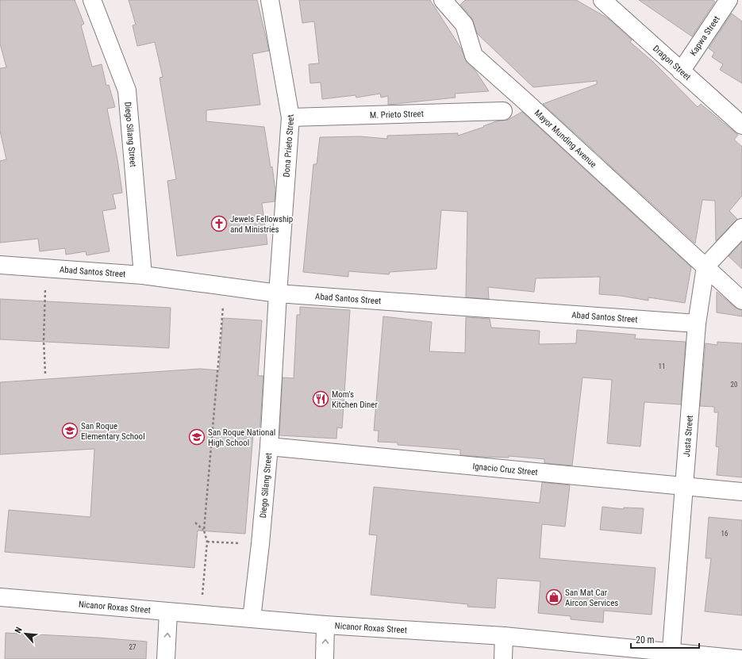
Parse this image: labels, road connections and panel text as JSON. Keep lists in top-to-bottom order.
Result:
{
  "streets": {
    "street": [
      "Kapwa Street",
      "Dragon Street",
      "M. Prieto Street",
      "Diego Silang Street",
      "Mayor Munding Avenue",
      "Dona Prieto Street",
      "Abad Santos Street",
      "Justa Street",
      "Ignacio Cruz Street",
      "Nicanor Roxas Street"
    ]
  },
  "crossings": [
    ["Kapwa Street", "Dragon Street"],
    ["M. Prieto Street", "Dona Prieto Street"],
    ["Diego Silang Street", "Dona Prieto Street"],
    ["Diego Silang Street", "Abad Santos Street"],
    ["Diego Silang Street", "Ignacio Cruz Street"],
    ["Diego Silang Street", "Nicanor Roxas Street"],
    ["Mayor Munding Avenue", "Justa Street"],
    ["Dona Prieto Street", "Abad Santos Street"],
    ["Abad Santos Street", "Justa Street"],
    ["Justa Street", "Ignacio Cruz Street"],
    ["Justa Street", "Nicanor Roxas Street"]
  ],
  "places": {
    "church": ["Jewels Fellowship and Ministries"],
    "restaurant": ["Mom's Kitchen Diner"],
    "school or university": ["San Roque Elementary School", "San Roque National High School"],
    "shop": ["San Mat Car Aircon Services"]
  },
  "house_numbers": [
    "11",
    "20",
    "16",
    "27"
  ],
  "scale_bar": "20 m",
  "north": "top left"
}
